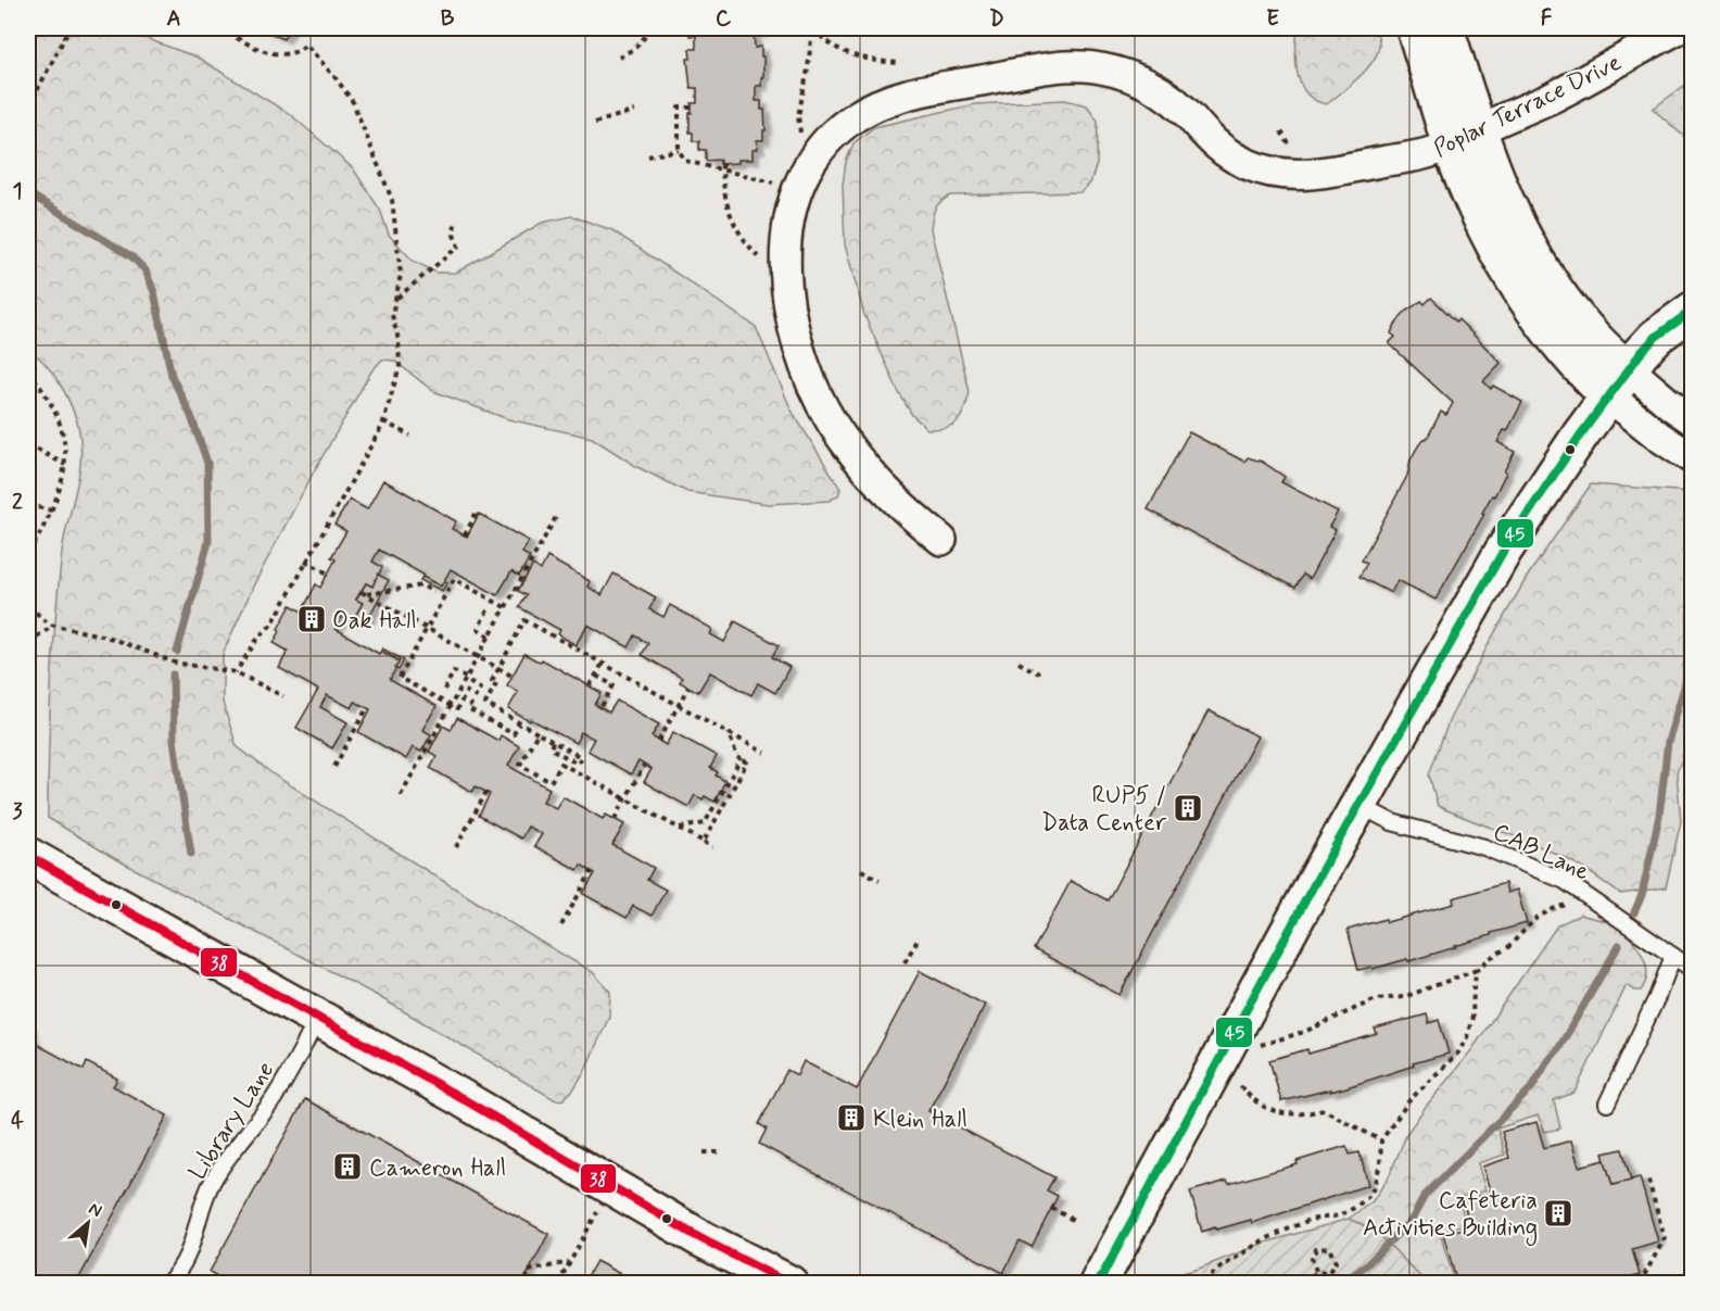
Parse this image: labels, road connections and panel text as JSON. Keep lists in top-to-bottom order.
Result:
{
  "streets": {
    "street": ["Poplar Terrace Drive"],
    "lane": ["CAB Lane", "Library Lane"]
  },
  "places": {
    "building": [
      "Oak Hall",
      "RUP5 / Data Center",
      "Klein Hall",
      "Cameron Hall",
      "Cafeteria Activities Building"
    ]
  },
  "lines": ["transit line 45", "transit line 38"],
  "north": "top right",
  "grid": {
    "columns": [
      "A",
      "B",
      "C",
      "D",
      "E",
      "F"
    ],
    "rows": [
      "1",
      "2",
      "3",
      "4"
    ]
  }
}
